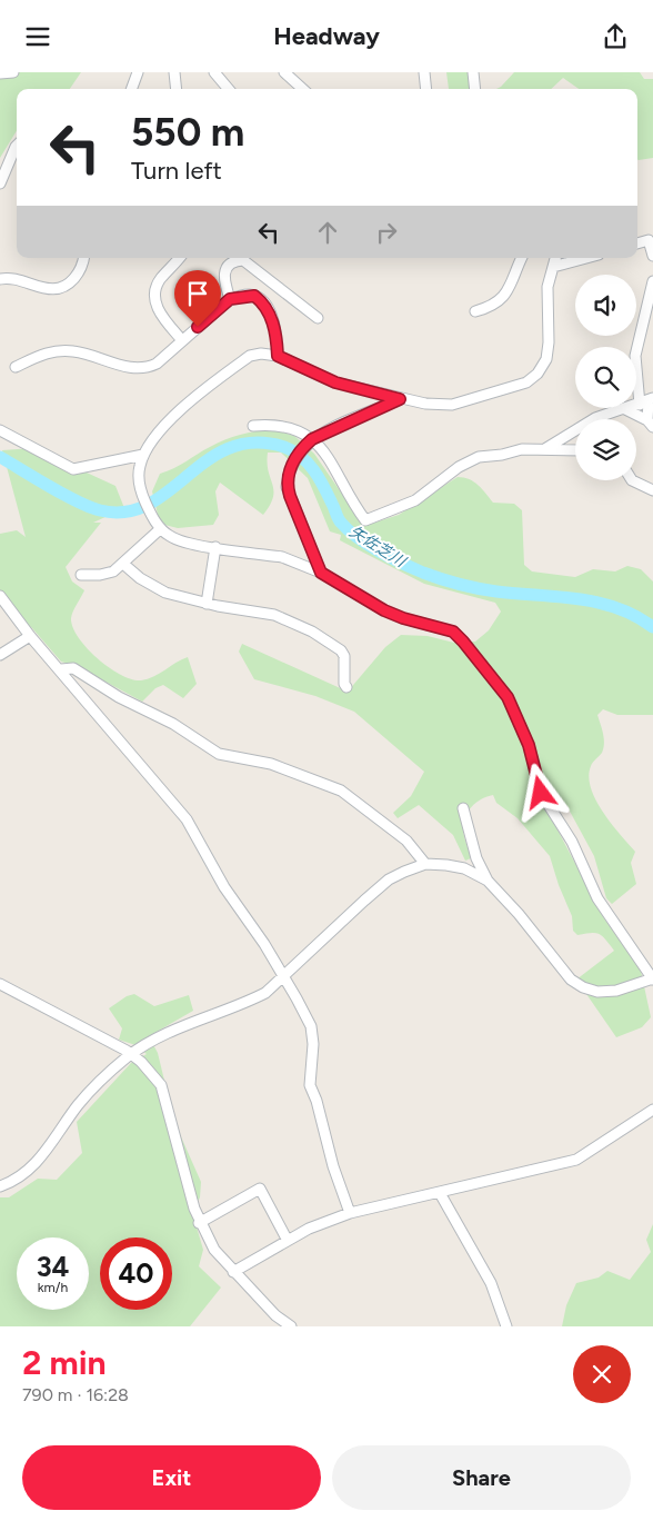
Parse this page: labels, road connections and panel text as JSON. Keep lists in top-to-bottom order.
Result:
{
  "water": ["矢佐芝川"],
  "page": {
    "header": "Headway",
    "turn": ["550 m", "Turn left"],
    "speed": "34 km/h",
    "limit": "40",
    "heading": ["2 min", "790 m · 16:28"],
    "buttons": ["Exit", "Share"]
  }
}
